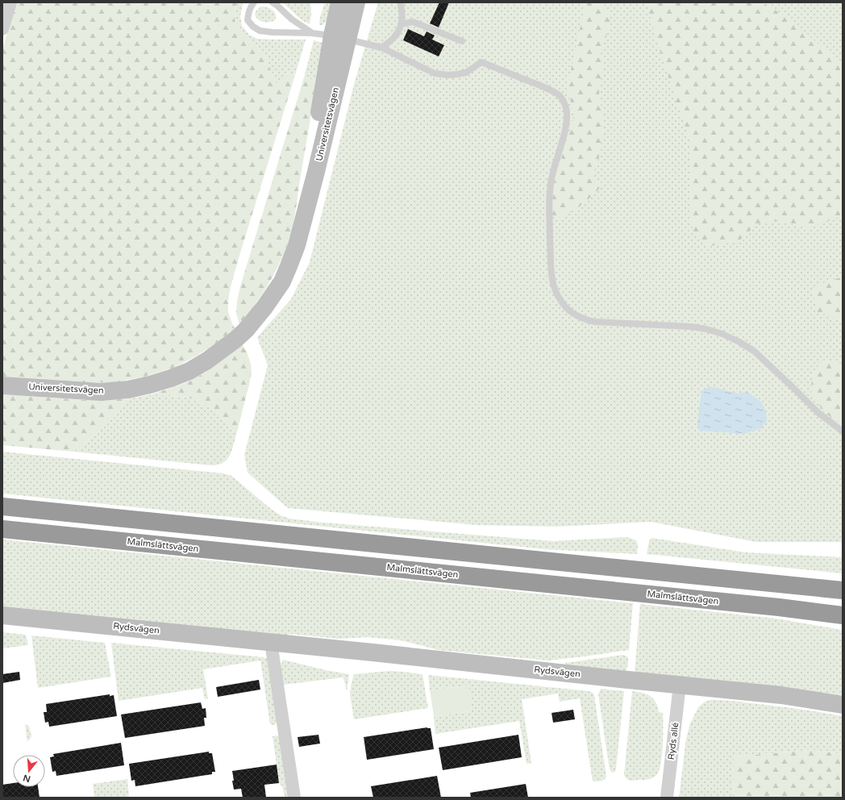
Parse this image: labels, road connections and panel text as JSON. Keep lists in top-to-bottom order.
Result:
{
  "streets": {
    "highway": ["Malmslättsvägen"],
    "street": ["Universitetsvägen", "Rydsvägen", "Ryds allé"]
  },
  "crossings": [
    ["Rydsvägen", "Ryds allé"]
  ],
  "north": "bottom"
}
